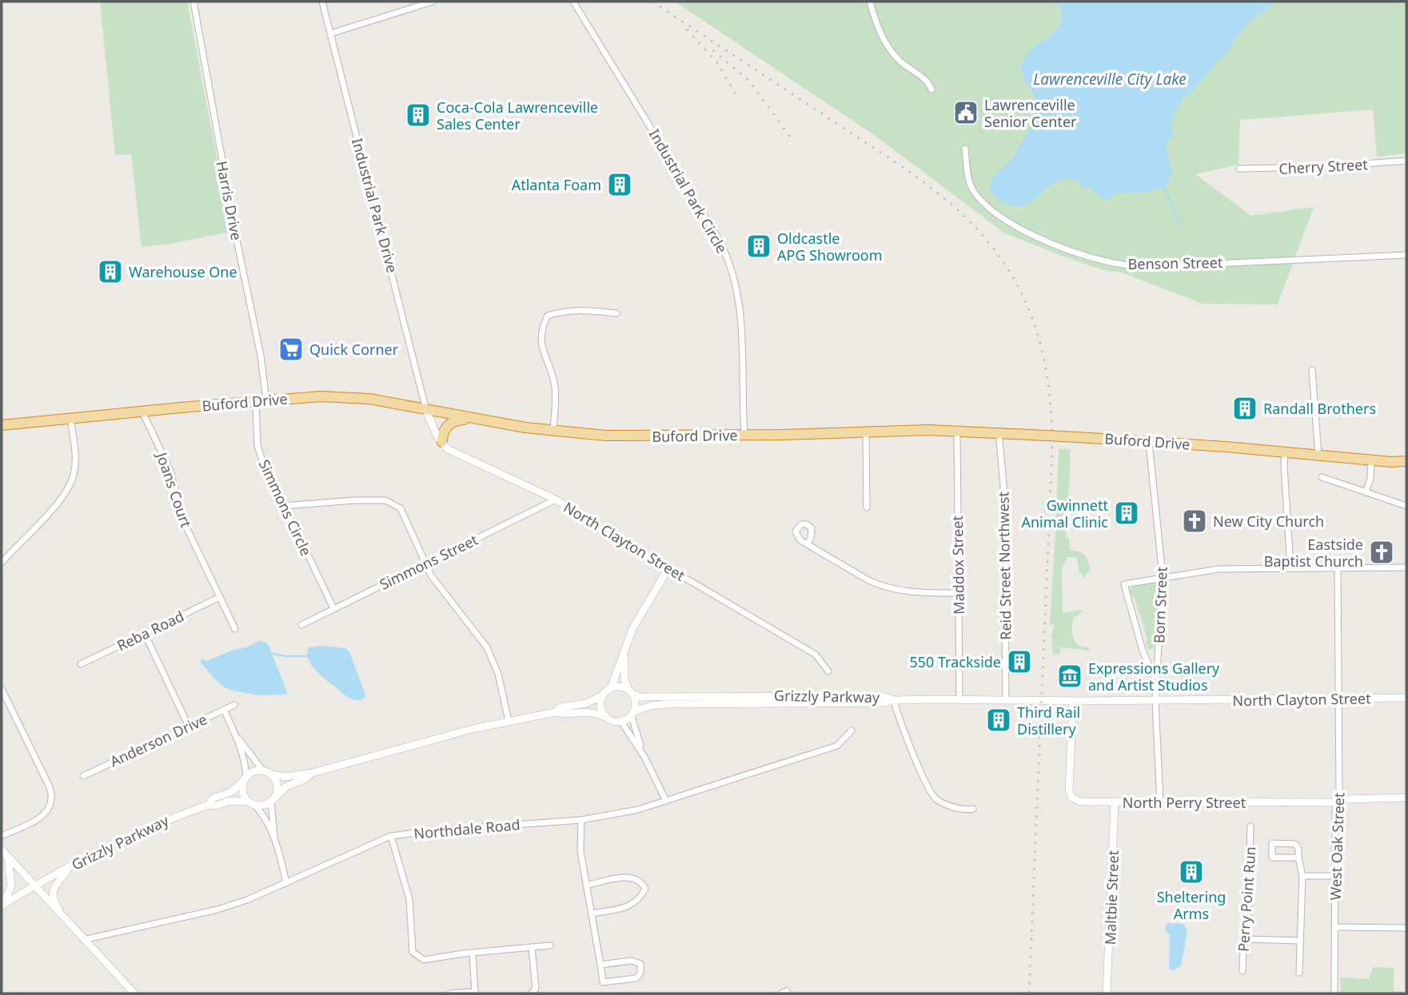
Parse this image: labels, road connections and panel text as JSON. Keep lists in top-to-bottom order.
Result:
{
  "streets": {
    "highway": ["Buford Drive"],
    "street": [
      "Cherry Street",
      "Industrial Park Circle",
      "Harris Drive",
      "Industrial Park Drive",
      "Benson Street",
      "Joans Court",
      "Simmons Circle",
      "North Clayton Street",
      "Simmons Street",
      "Maddox Street",
      "Reid Street Northwest",
      "Born Street",
      "Reba Road",
      "Grizzly Parkway",
      "Anderson Drive",
      "North Perry Street",
      "Northdale Road",
      "West Oak Street",
      "Maltbie Street",
      "Perry Point Run"
    ]
  },
  "crossings": [
    ["Industrial Park Circle", "Buford Drive"],
    ["Harris Drive", "Buford Drive"],
    ["Harris Drive", "Simmons Circle"],
    ["Industrial Park Drive", "Buford Drive"],
    ["Industrial Park Drive", "North Clayton Street"],
    ["Buford Drive", "Joans Court"],
    ["Buford Drive", "Simmons Circle"],
    ["Buford Drive", "North Clayton Street"],
    ["Buford Drive", "Maddox Street"],
    ["Buford Drive", "Reid Street Northwest"],
    ["Buford Drive", "Born Street"],
    ["Joans Court", "Reba Road"],
    ["Simmons Circle", "Simmons Street"],
    ["North Clayton Street", "Simmons Street"],
    ["North Clayton Street", "Maddox Street"],
    ["North Clayton Street", "Reid Street Northwest"],
    ["North Clayton Street", "Born Street"],
    ["North Clayton Street", "Grizzly Parkway"],
    ["North Clayton Street", "North Perry Street"],
    ["North Clayton Street", "West Oak Street"],
    ["Born Street", "North Perry Street"],
    ["North Perry Street", "West Oak Street"],
    ["North Perry Street", "Maltbie Street"]
  ],
  "water": ["Lawrenceville City Lake"],
  "places": {
    "public building": ["Lawrenceville Senior Center"],
    "building": [
      "Coca-Cola Lawrenceville Sales Center",
      "Atlanta Foam",
      "Oldcastle APG Showroom",
      "Warehouse One",
      "Randall Brothers",
      "Gwinnett Animal Clinic",
      "550 Trackside",
      "Third Rail Distillery",
      "Sheltering Arms"
    ],
    "supermarket": ["Quick Corner"],
    "church": ["New City Church", "Eastside Baptist Church"],
    "museum": ["Expressions Gallery and Artist Studios"]
  }
}
